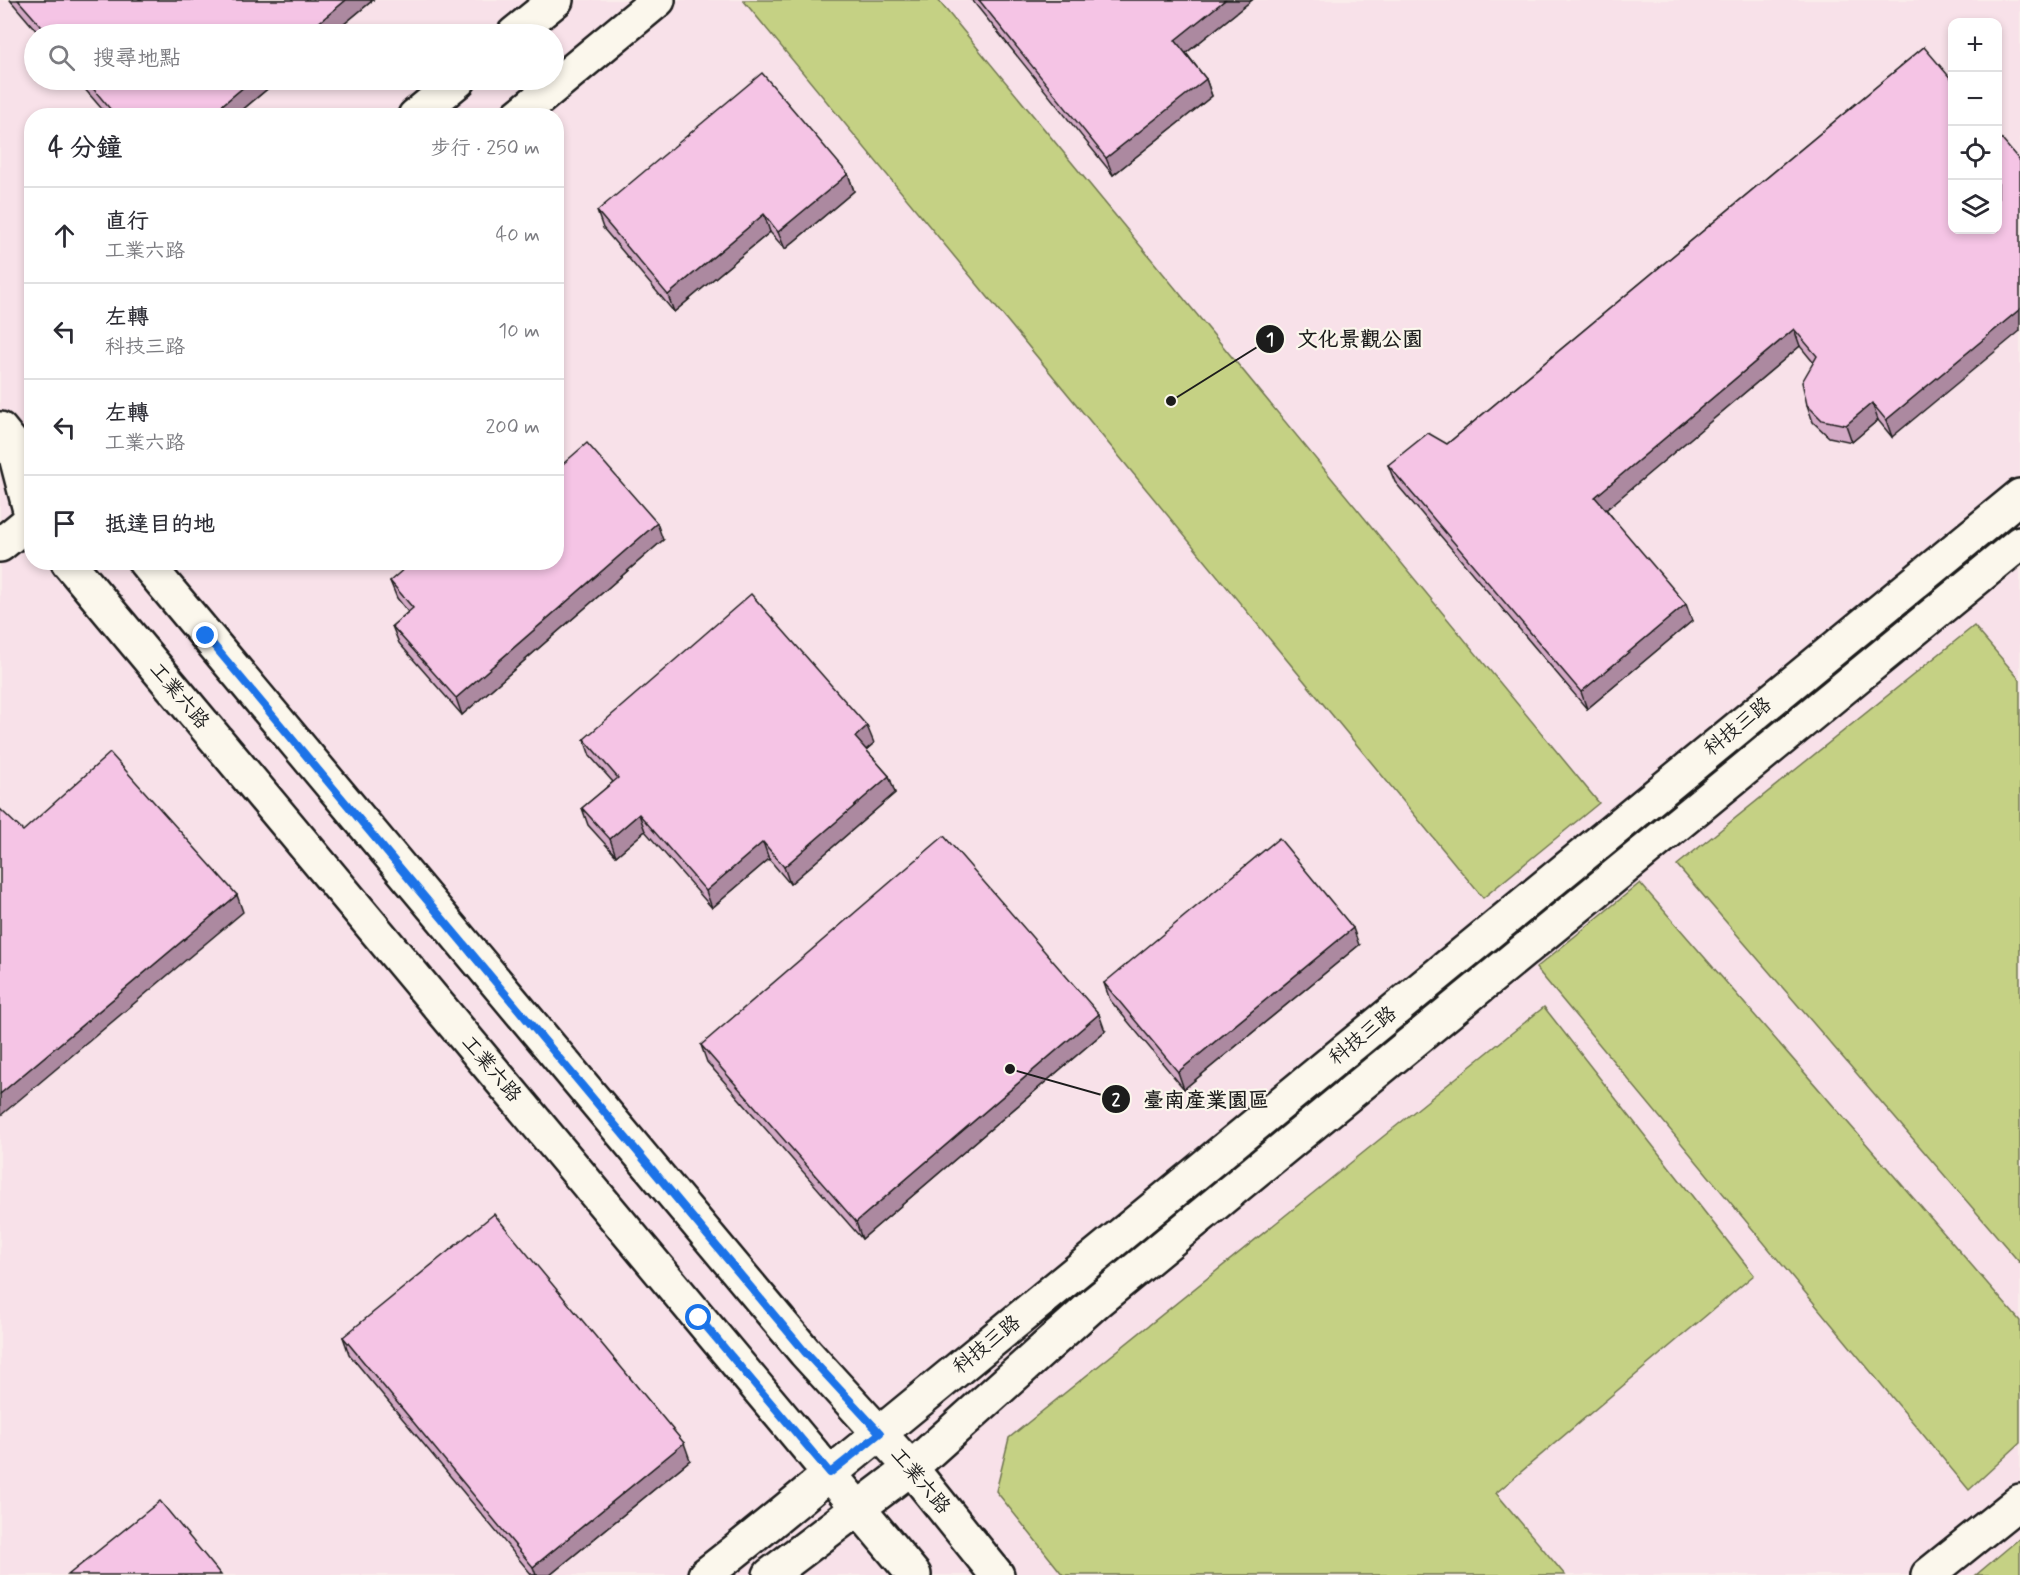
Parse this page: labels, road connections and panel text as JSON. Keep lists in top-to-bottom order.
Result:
{
  "streets": {
    "street": ["工業六路", "科技三路"]
  },
  "crossings": [
    ["工業六路", "科技三路"]
  ],
  "places": ["文化景觀公園", "臺南產業園區"],
  "page": {
    "map_buttons": ["+", "−"],
    "search": "搜尋地點",
    "heading": ["4 分鐘", "步行 · 250 m"],
    "list": [
      ["直行", "工業六路", "40 m"],
      ["左轉", "科技三路", "10 m"],
      ["左轉", "工業六路", "200 m"],
      "抵達目的地"
    ]
  }
}
